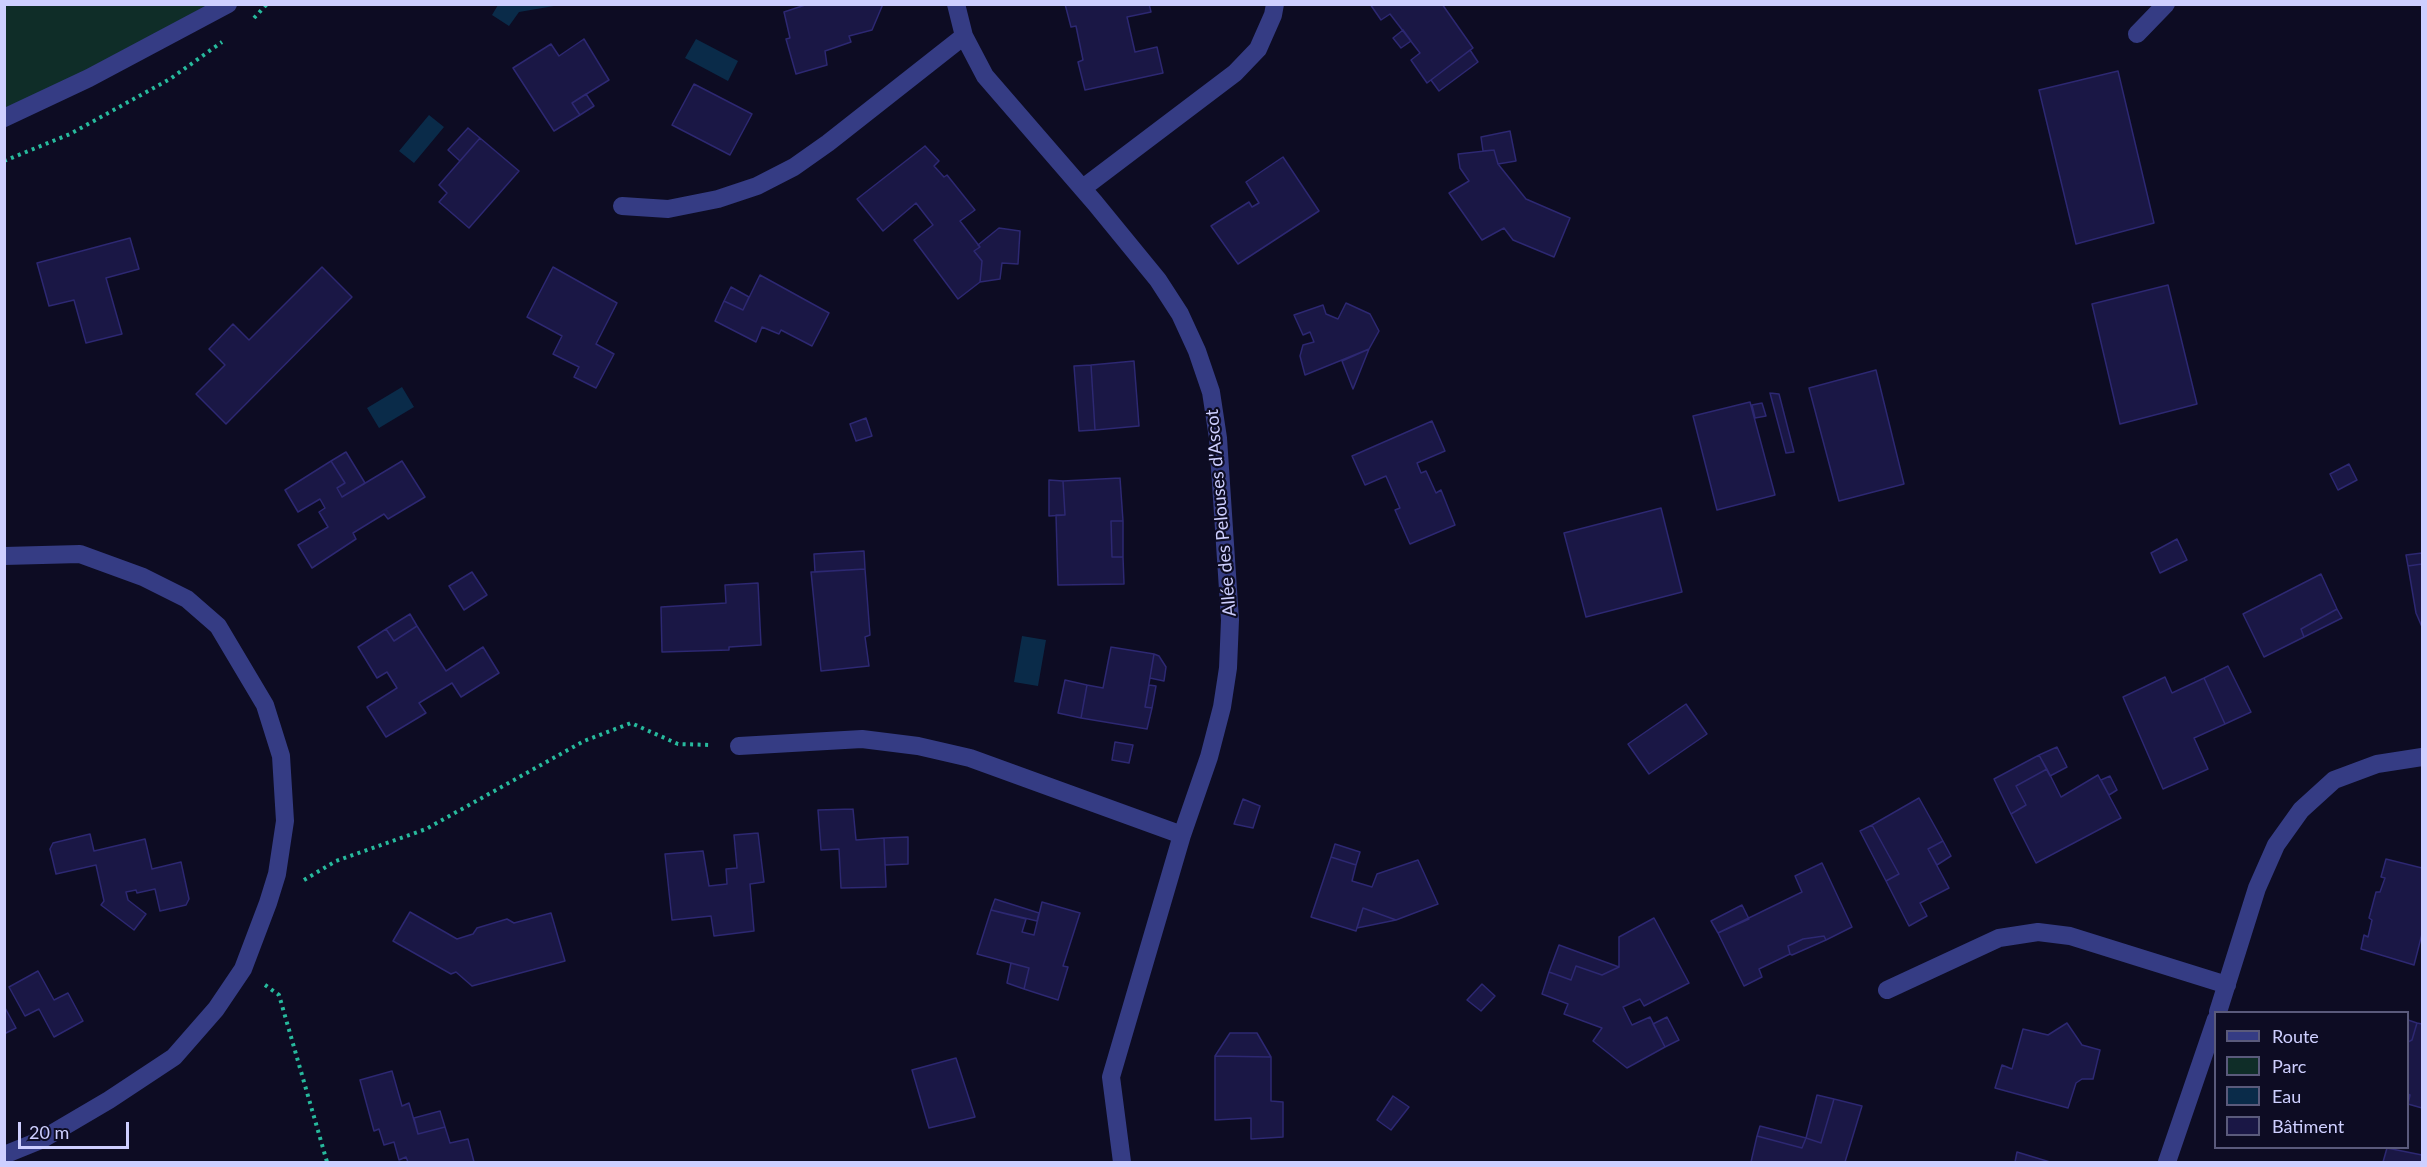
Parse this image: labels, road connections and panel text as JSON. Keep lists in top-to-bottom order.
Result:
{
  "streets": {
    "street": ["Allée des Pelouses d'Ascot"]
  },
  "legend": [
    "Route",
    "Parc",
    "Eau",
    "Bâtiment"
  ],
  "scale_bar": "20 m"
}
